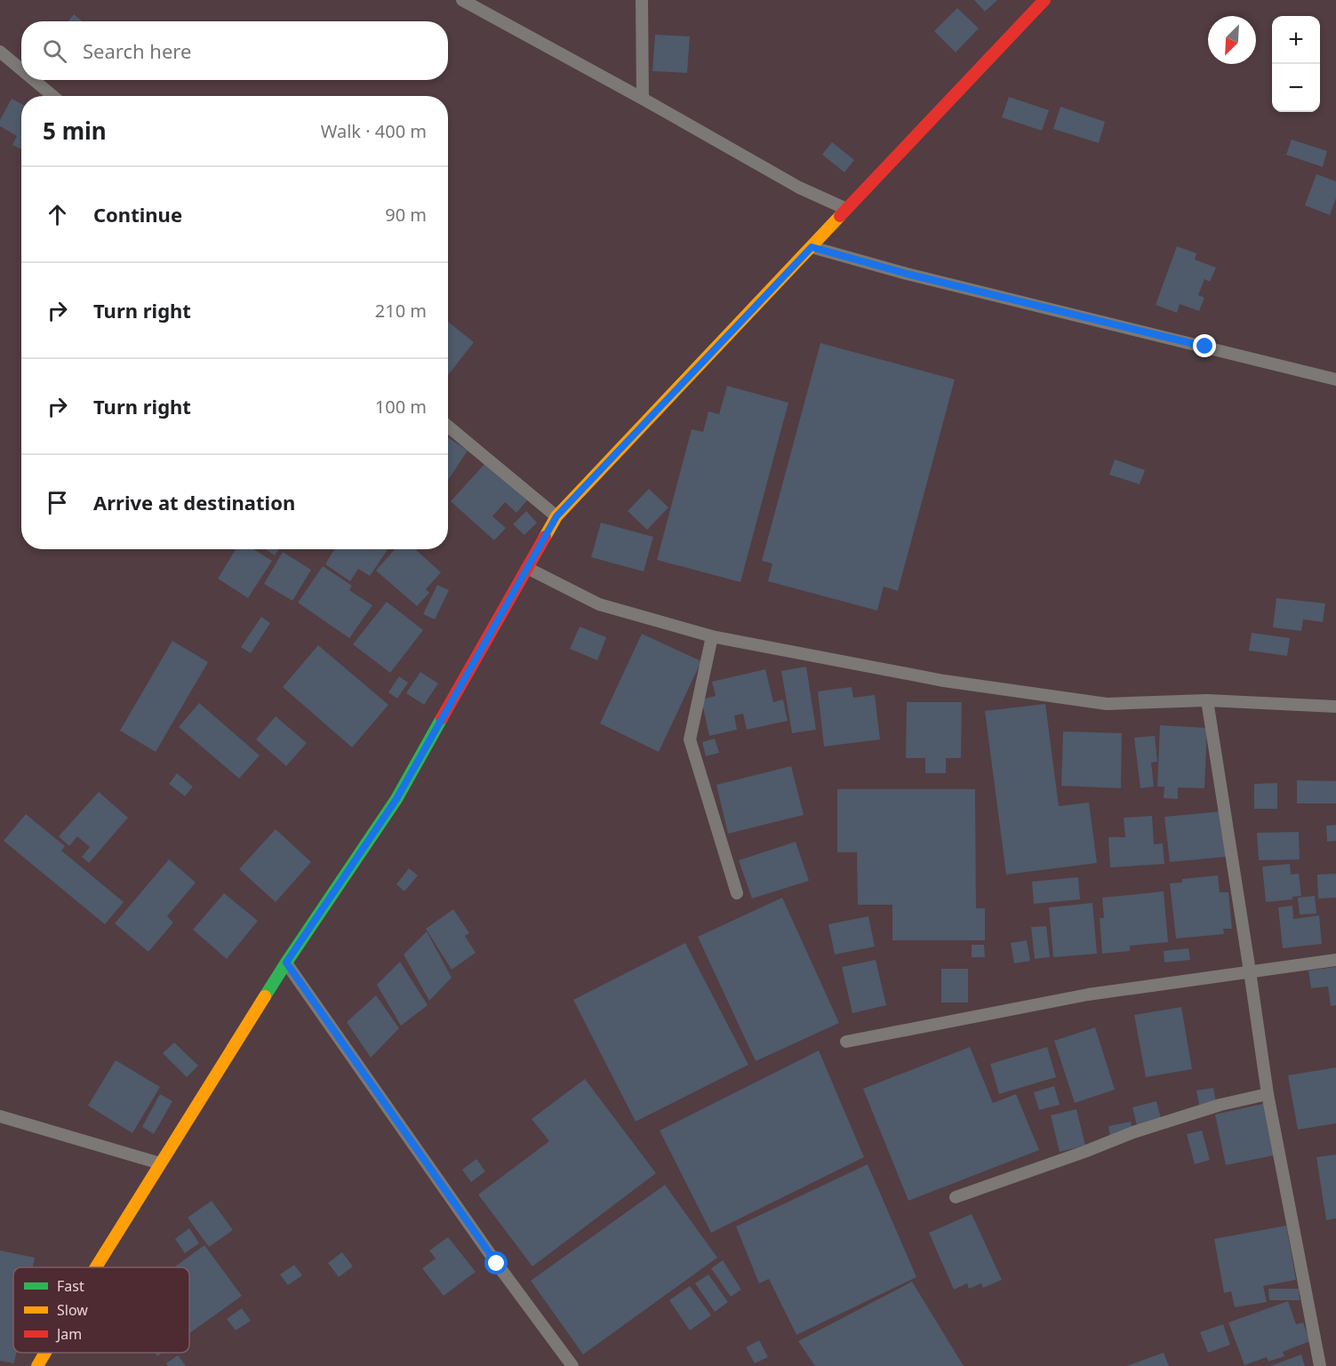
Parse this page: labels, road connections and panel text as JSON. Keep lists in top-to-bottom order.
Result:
{
  "legend": ["Fast", "Slow", "Jam"],
  "north": "bottom left",
  "page": {
    "map_buttons": ["+", "−"],
    "search": "Search here",
    "heading": ["5 min", "Walk · 400 m"],
    "list": [
      ["Continue", "90 m"],
      ["Turn right", "210 m"],
      ["Turn right", "100 m"],
      "Arrive at destination"
    ]
  }
}
